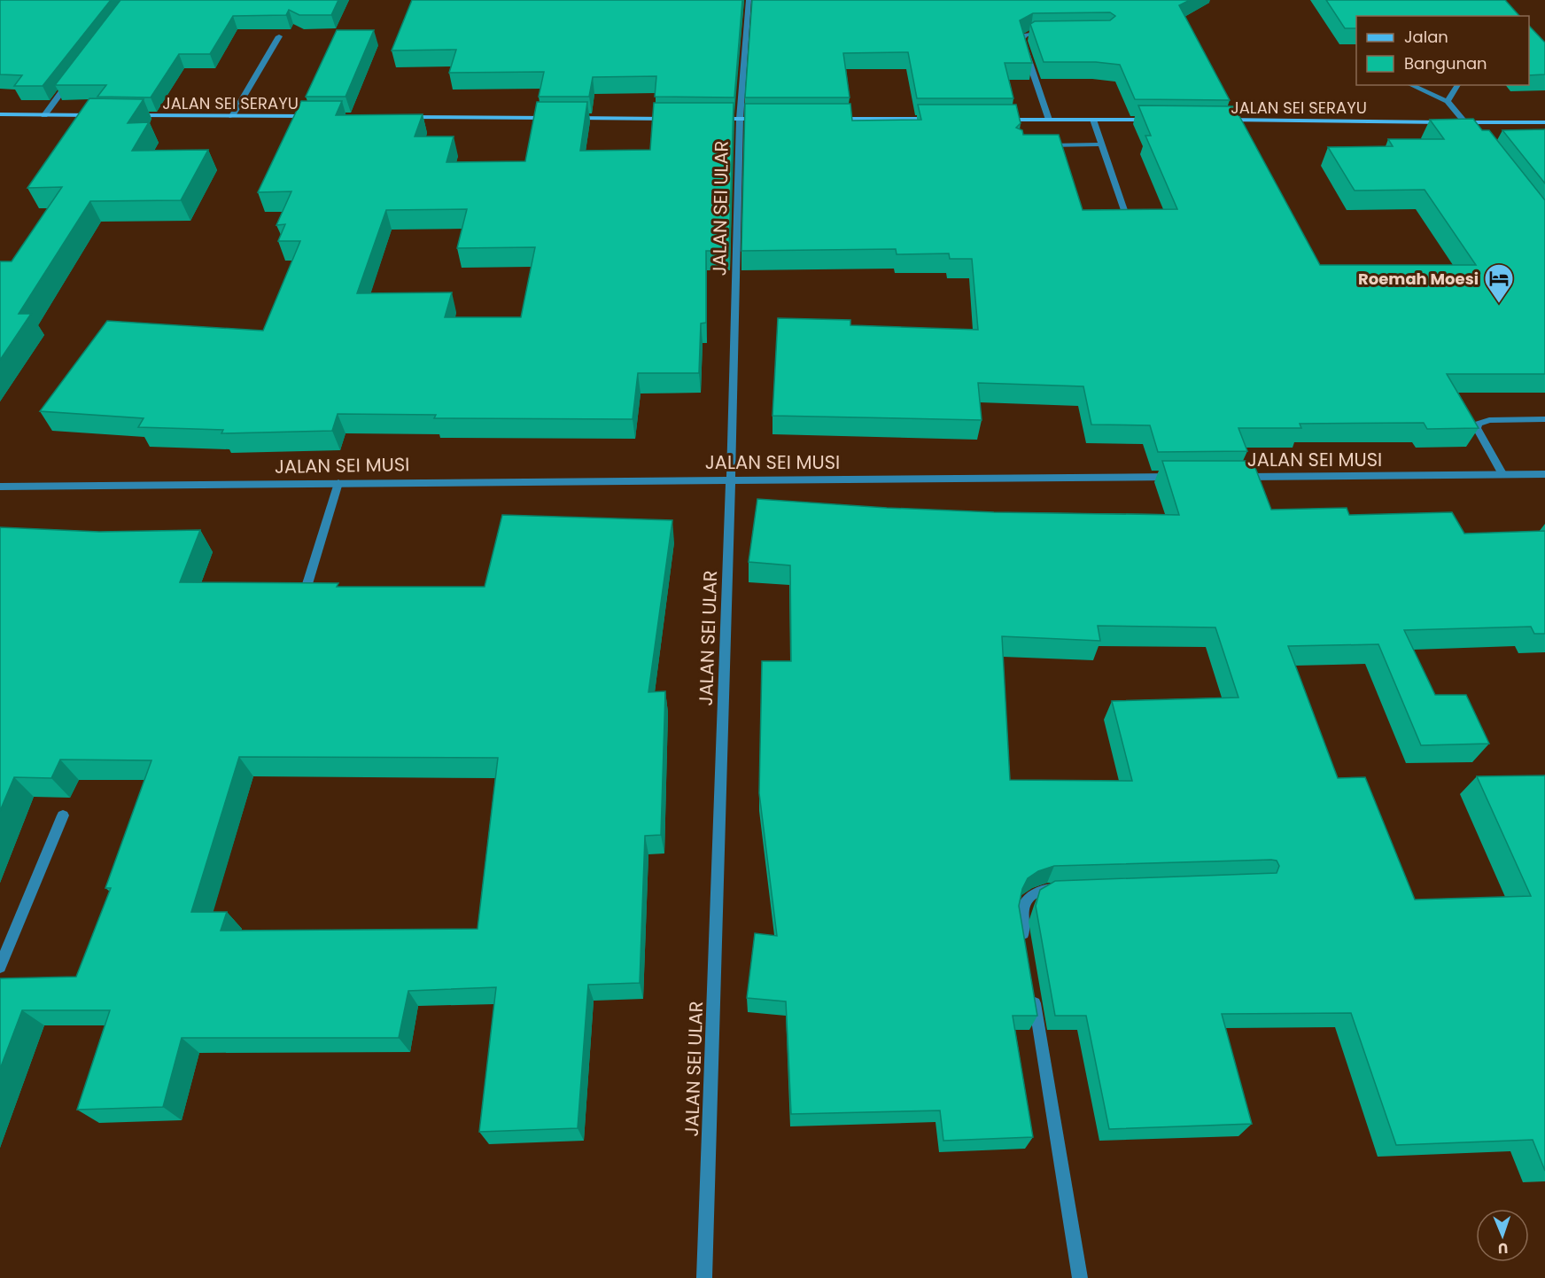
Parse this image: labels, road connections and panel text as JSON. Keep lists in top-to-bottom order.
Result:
{
  "streets": {
    "street": ["JALAN SEI SERAYU", "JALAN SEI ULAR", "JALAN SEI MUSI"]
  },
  "crossings": [
    ["JALAN SEI ULAR", "JALAN SEI MUSI"]
  ],
  "places": {
    "hotel": ["Roemah Moesi"]
  },
  "legend": ["Jalan", "Bangunan"],
  "north": "bottom"
}
